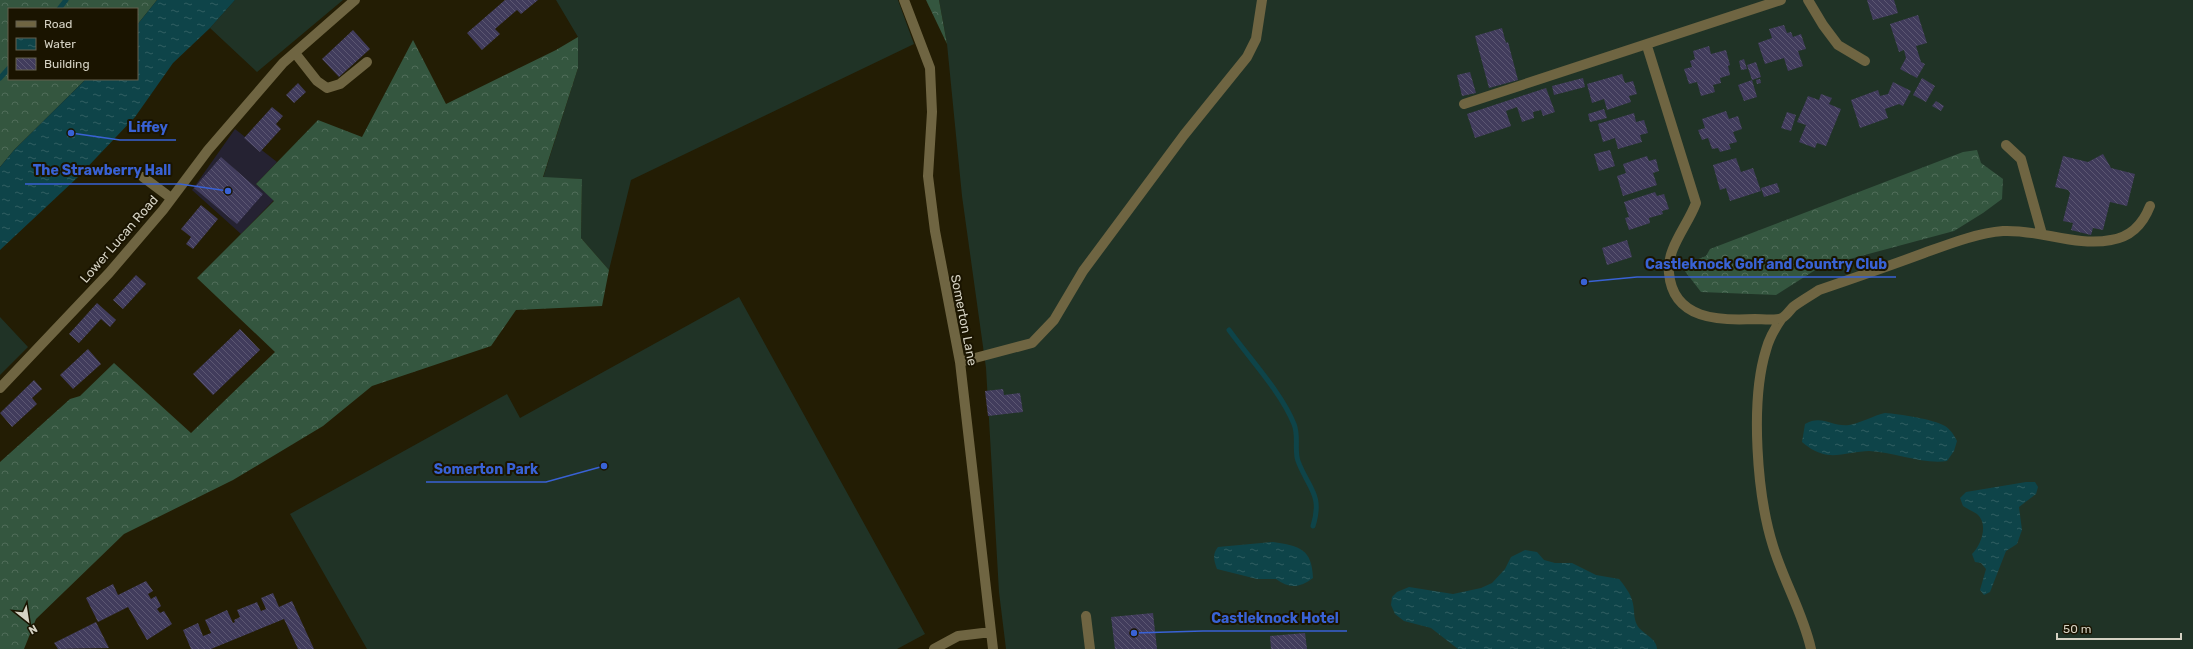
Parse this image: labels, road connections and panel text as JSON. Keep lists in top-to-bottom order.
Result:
{
  "streets": {
    "street": ["Lower Lucan Road", "Somerton Lane"]
  },
  "places": [
    "Liffey",
    "The Strawberry Hall",
    "Castleknock Golf and Country Club",
    "Somerton Park",
    "Castleknock Hotel"
  ],
  "legend": ["Road", "Water", "Building"],
  "scale_bar": "50 m",
  "north": "bottom right"
}
